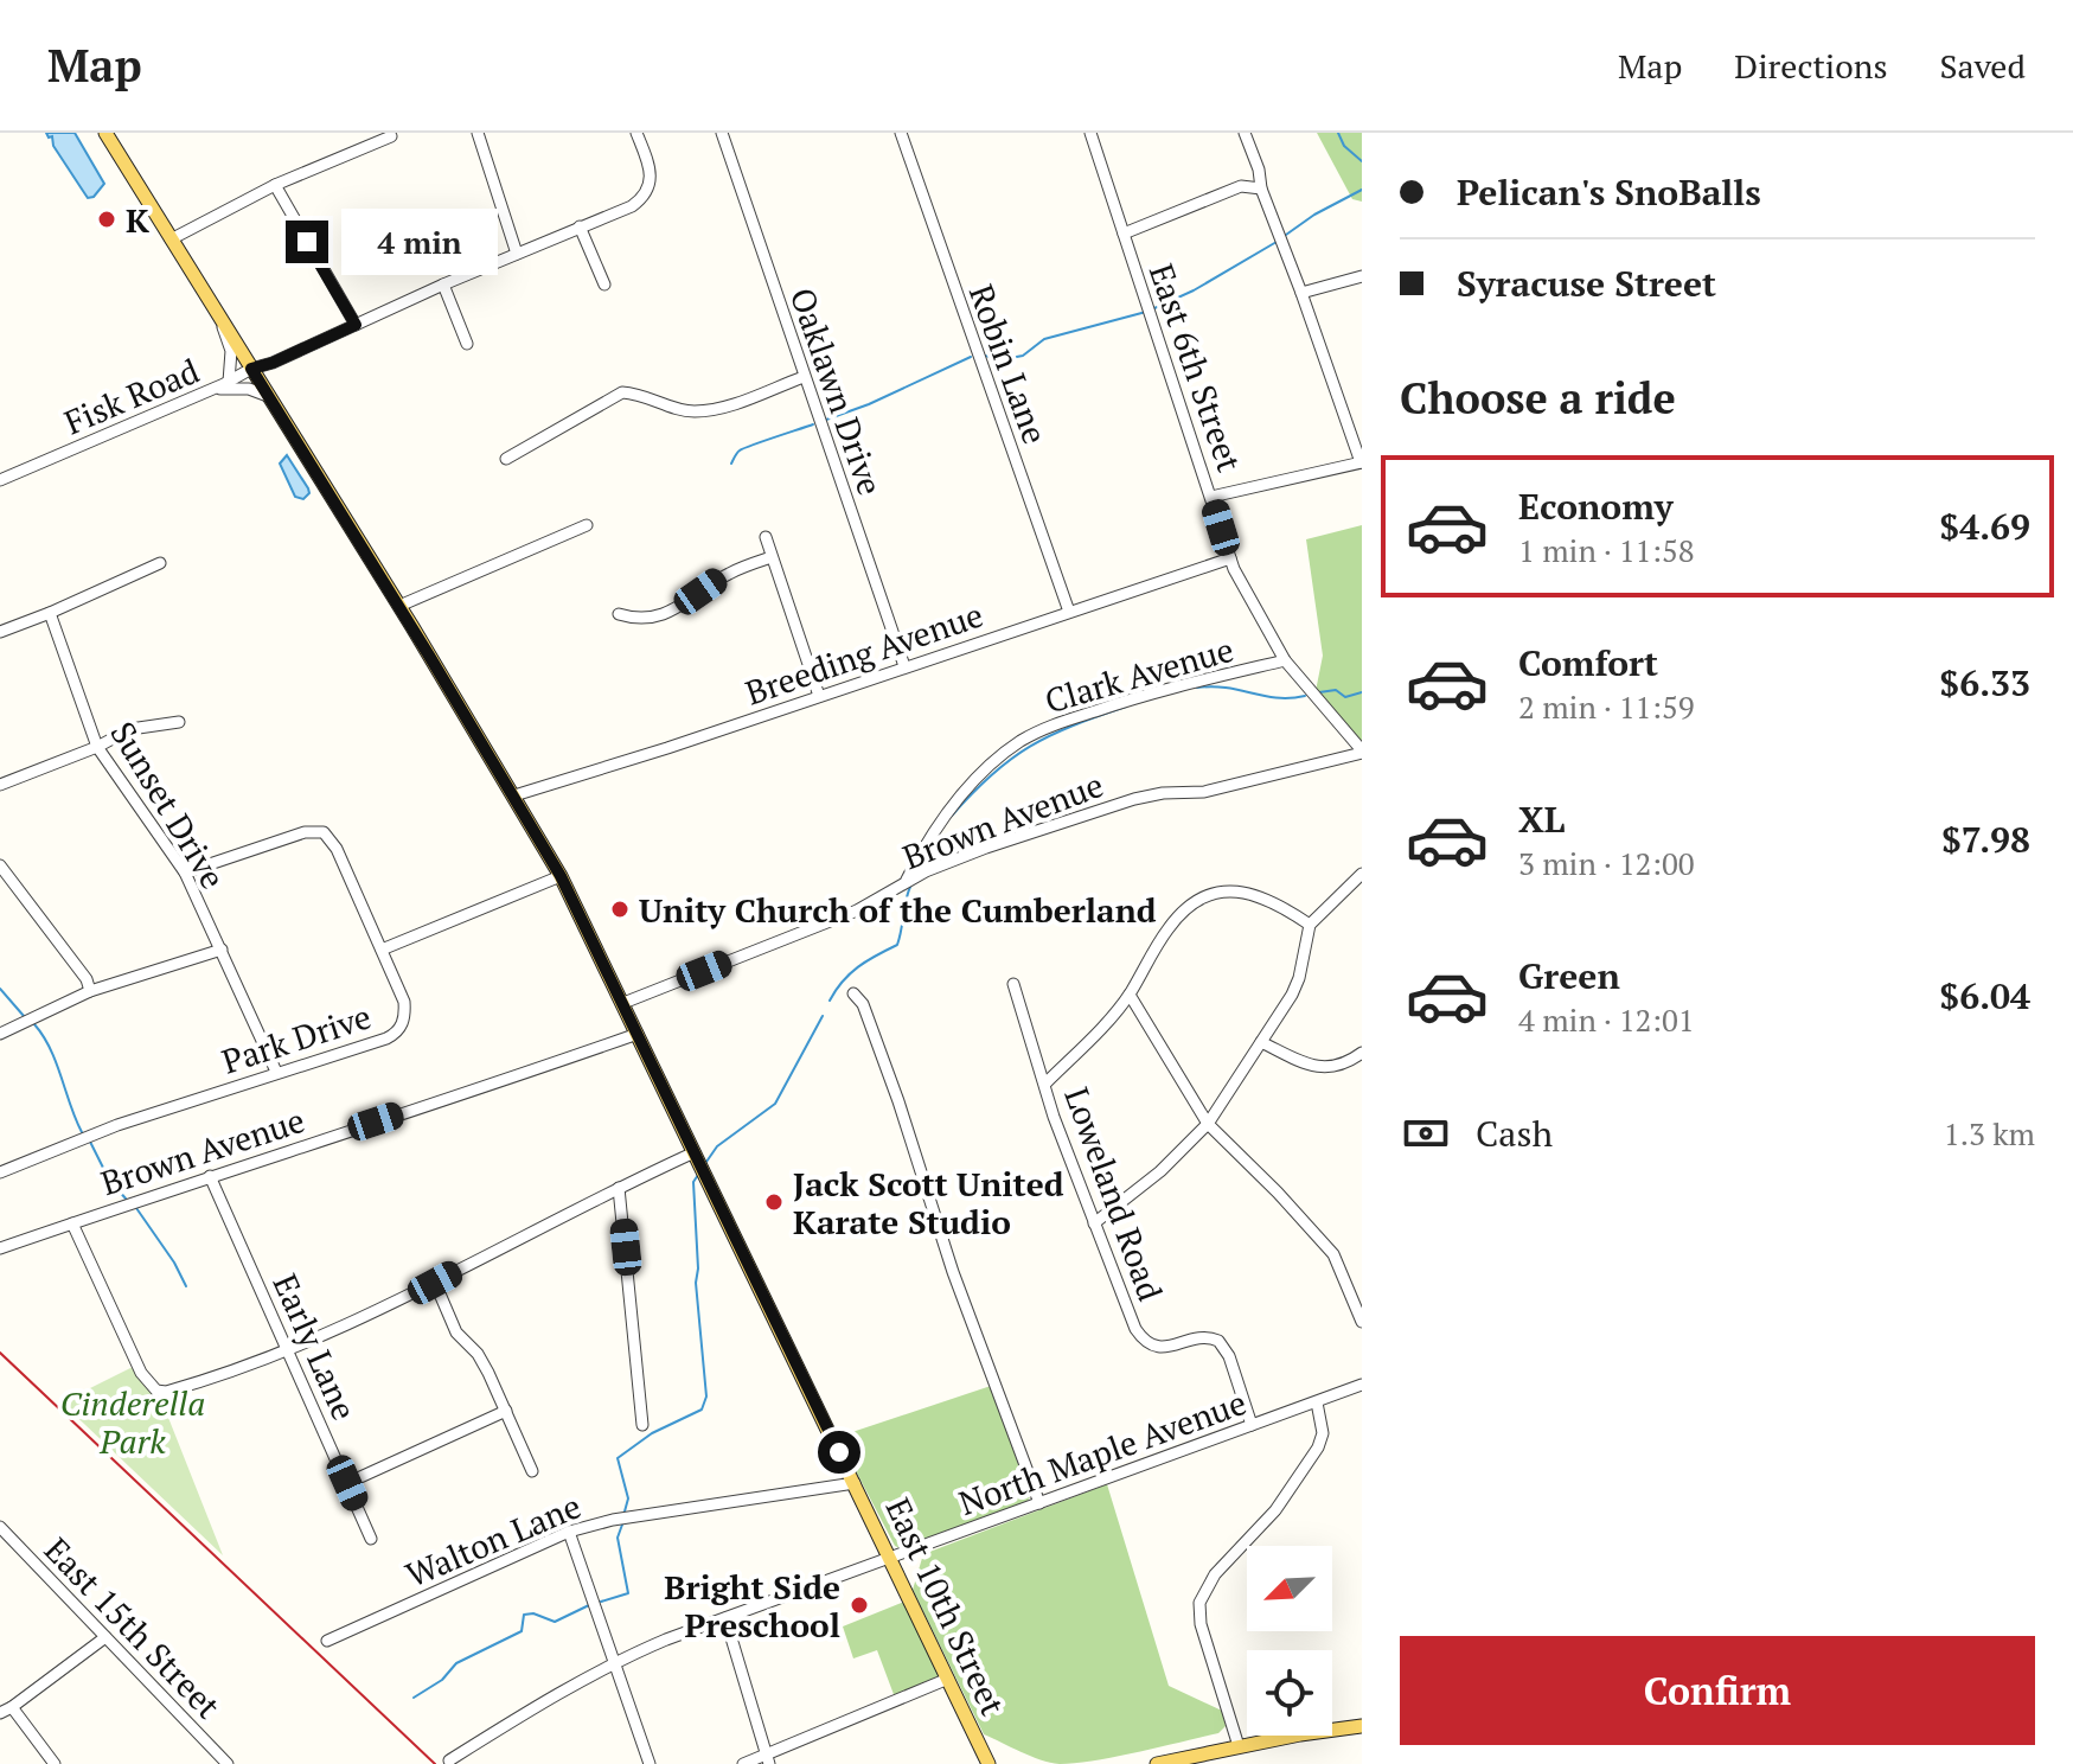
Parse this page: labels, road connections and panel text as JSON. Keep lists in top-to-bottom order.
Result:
{
  "streets": {
    "main road": ["East 10th Street"],
    "street": [
      "Robin Lane",
      "East 6th Street",
      "Oaklawn Drive",
      "Fisk Road",
      "Breeding Avenue",
      "Clark Avenue",
      "Sunset Drive",
      "Brown Avenue",
      "Park Drive",
      "Loweland Road",
      "Early Lane",
      "North Maple Avenue",
      "Walton Lane",
      "East 15th Street"
    ]
  },
  "crossings": [
    ["Robin Lane", "Breeding Avenue"],
    ["East 6th Street", "Breeding Avenue"],
    ["East 6th Street", "Clark Avenue"],
    ["East 6th Street", "Brown Avenue"],
    ["Oaklawn Drive", "Breeding Avenue"],
    ["Fisk Road", "East 10th Street"],
    ["Breeding Avenue", "East 10th Street"],
    ["Clark Avenue", "Brown Avenue"],
    ["Sunset Drive", "Park Drive"],
    ["Brown Avenue", "Early Lane"],
    ["Brown Avenue", "East 10th Street"],
    ["Loweland Road", "North Maple Avenue"],
    ["North Maple Avenue", "East 10th Street"],
    ["Walton Lane", "East 10th Street"]
  ],
  "parks": ["Cinderella Park"],
  "places": [
    "K",
    "Unity Church of the Cumberland",
    "Jack Scott United Karate Studio",
    "Bright Side Preschool"
  ],
  "north": "bottom left",
  "page": {
    "header": "Map",
    "nav": ["Map", "Directions", "Saved"],
    "banner": ["Pelican's SnoBalls", "Syracuse Street"],
    "bubble": "4 min",
    "heading": "Choose a ride",
    "list": [
      {
        "name": "Economy",
        "note": "1 min · 11:58",
        "value": "$4.69"
      },
      {
        "name": "Comfort",
        "note": "2 min · 11:59",
        "value": "$6.33"
      },
      {
        "name": "XL",
        "note": "3 min · 12:00",
        "value": "$7.98"
      },
      {
        "name": "Green",
        "note": "4 min · 12:01",
        "value": "$6.04"
      }
    ],
    "pay": ["Cash", "1.3 km"],
    "buttons": "Confirm"
  }
}
